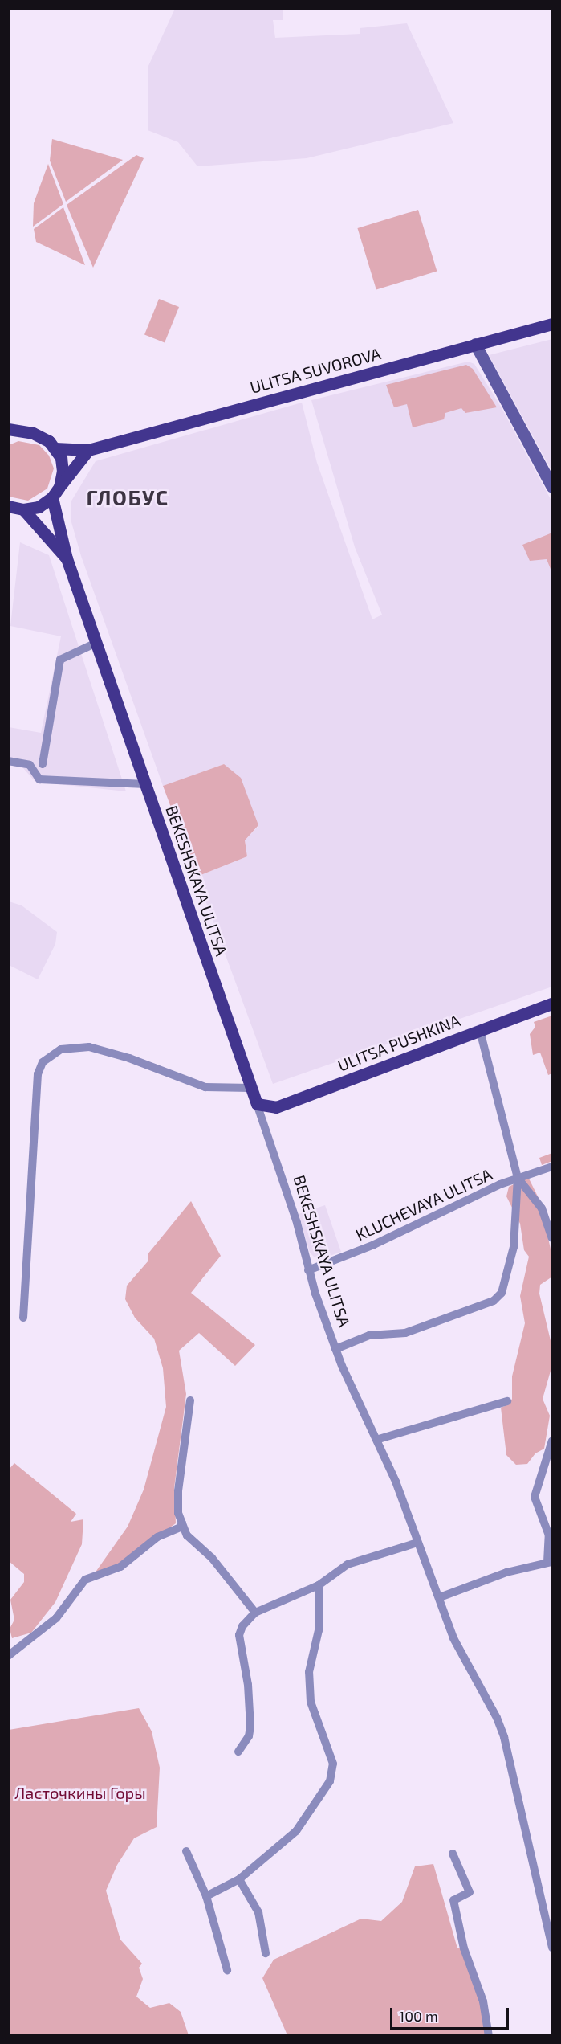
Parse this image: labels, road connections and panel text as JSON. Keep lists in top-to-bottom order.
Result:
{
  "streets": {
    "main road": ["ULITSA SUVOROVA", "BEKESHSKAYA ULITSA", "ULITSA PUSHKINA"],
    "street": ["KLUCHEVAYA ULITSA"]
  },
  "crossings": [
    ["BEKESHSKAYA ULITSA", "ULITSA PUSHKINA"],
    ["BEKESHSKAYA ULITSA", "KLUCHEVAYA ULITSA"]
  ],
  "districts": ["ГЛОБУС"],
  "parks": ["Ласточкины Горы"],
  "scale_bar": "100 m"
}
